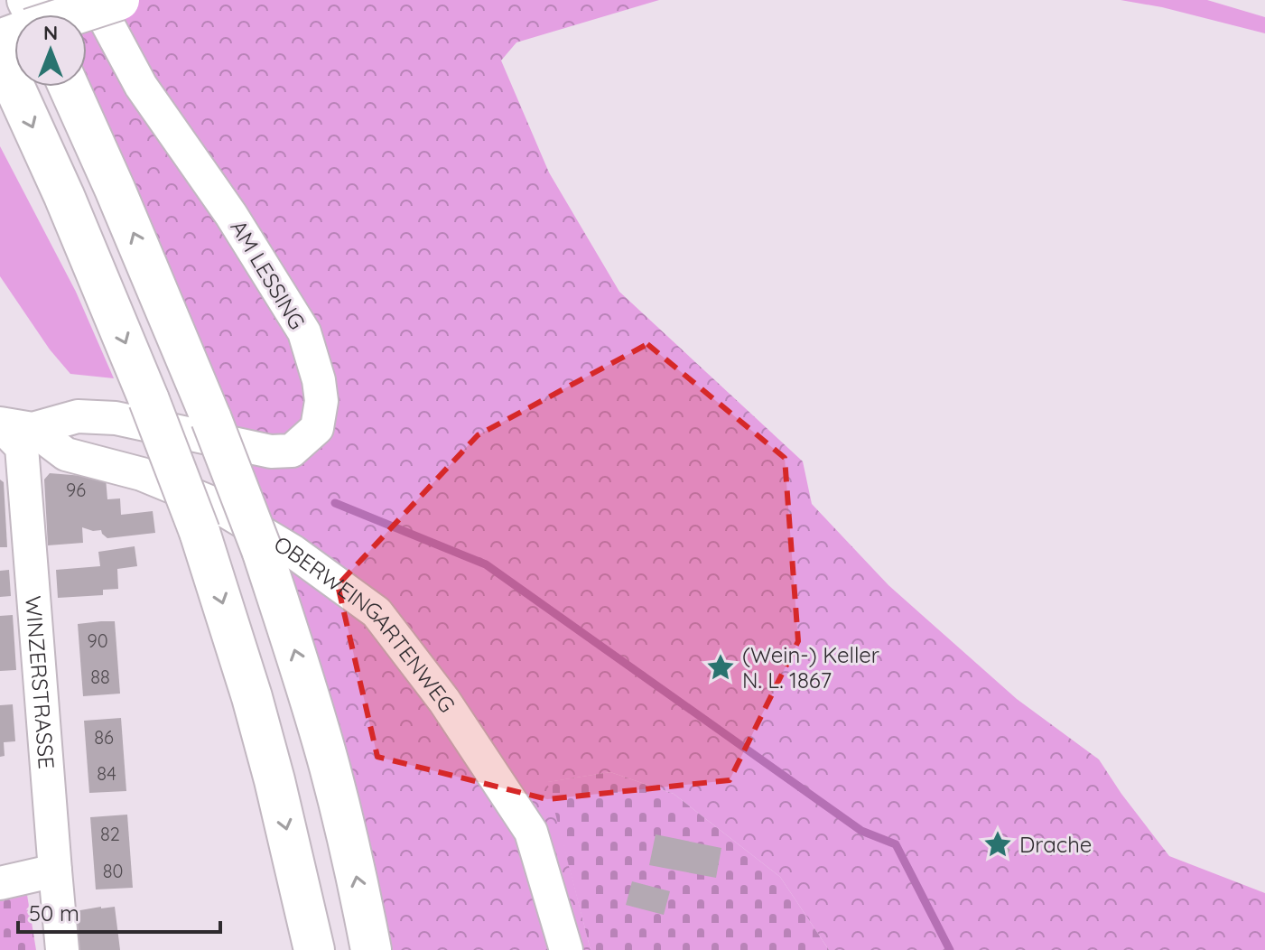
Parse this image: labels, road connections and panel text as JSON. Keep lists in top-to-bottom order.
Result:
{
  "streets": {
    "street": ["AM LESSING", "OBERWEINGARTENWEG", "WINZERSTRASSE"]
  },
  "crossings": [
    ["AM LESSING", "OBERWEINGARTENWEG"],
    ["AM LESSING", "WINZERSTRASSE"]
  ],
  "places": {
    "place": ["(Wein-) Keller N. L. 1867", "Drache"]
  },
  "house_numbers": [
    "96",
    "90",
    "88",
    "86",
    "84",
    "82",
    "80"
  ],
  "scale_bar": "50 m",
  "north": "top"
}
